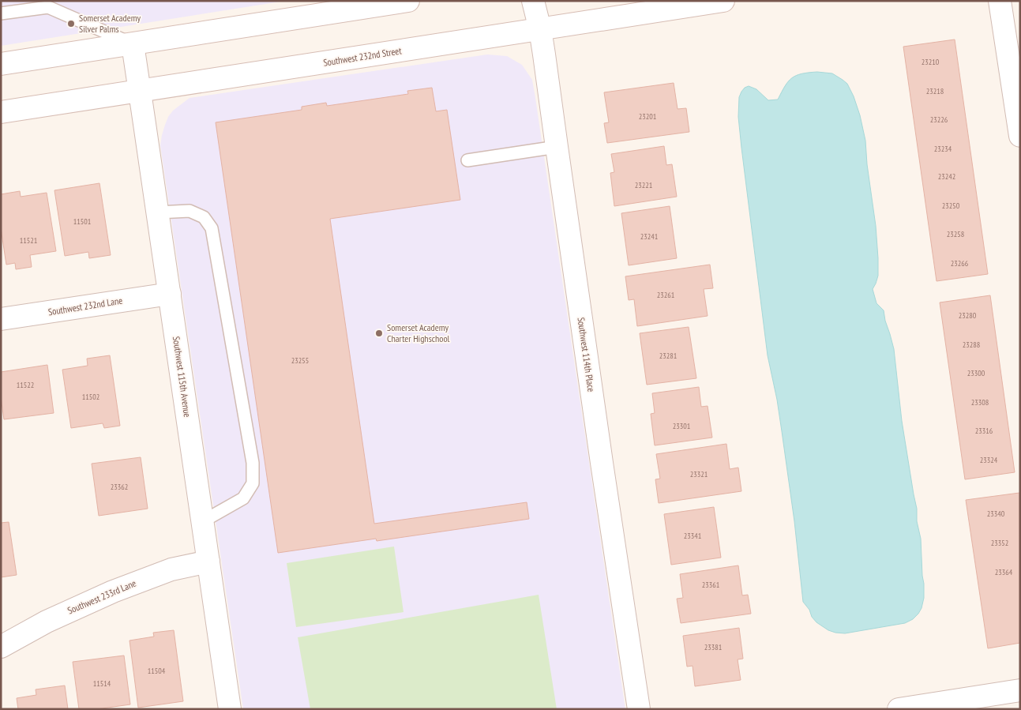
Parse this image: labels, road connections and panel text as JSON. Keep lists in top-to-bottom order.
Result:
{
  "streets": {
    "street": [
      "Southwest 232nd Street",
      "Southwest 232nd Lane",
      "Southwest 114th Place",
      "Southwest 115th Avenue",
      "Southwest 233rd Lane"
    ]
  },
  "crossings": [
    ["Southwest 232nd Street", "Southwest 114th Place"],
    ["Southwest 232nd Street", "Southwest 115th Avenue"],
    ["Southwest 232nd Lane", "Southwest 115th Avenue"],
    ["Southwest 115th Avenue", "Southwest 233rd Lane"]
  ],
  "places": ["Somerset Academy Silver Palms", "Somerset Academy Charter Highschool"],
  "house_numbers": [
    "23210",
    "23218",
    "23201",
    "23226",
    "23234",
    "23242",
    "23221",
    "23250",
    "11501",
    "23258",
    "23241",
    "11521",
    "23266",
    "23261",
    "23280",
    "23288",
    "23281",
    "23255",
    "23300",
    "11522",
    "11502",
    "23308",
    "23301",
    "23316",
    "23324",
    "23321",
    "23362",
    "23340",
    "23341",
    "23352",
    "23364",
    "23361",
    "23381",
    "11504",
    "11514"
  ]
}
